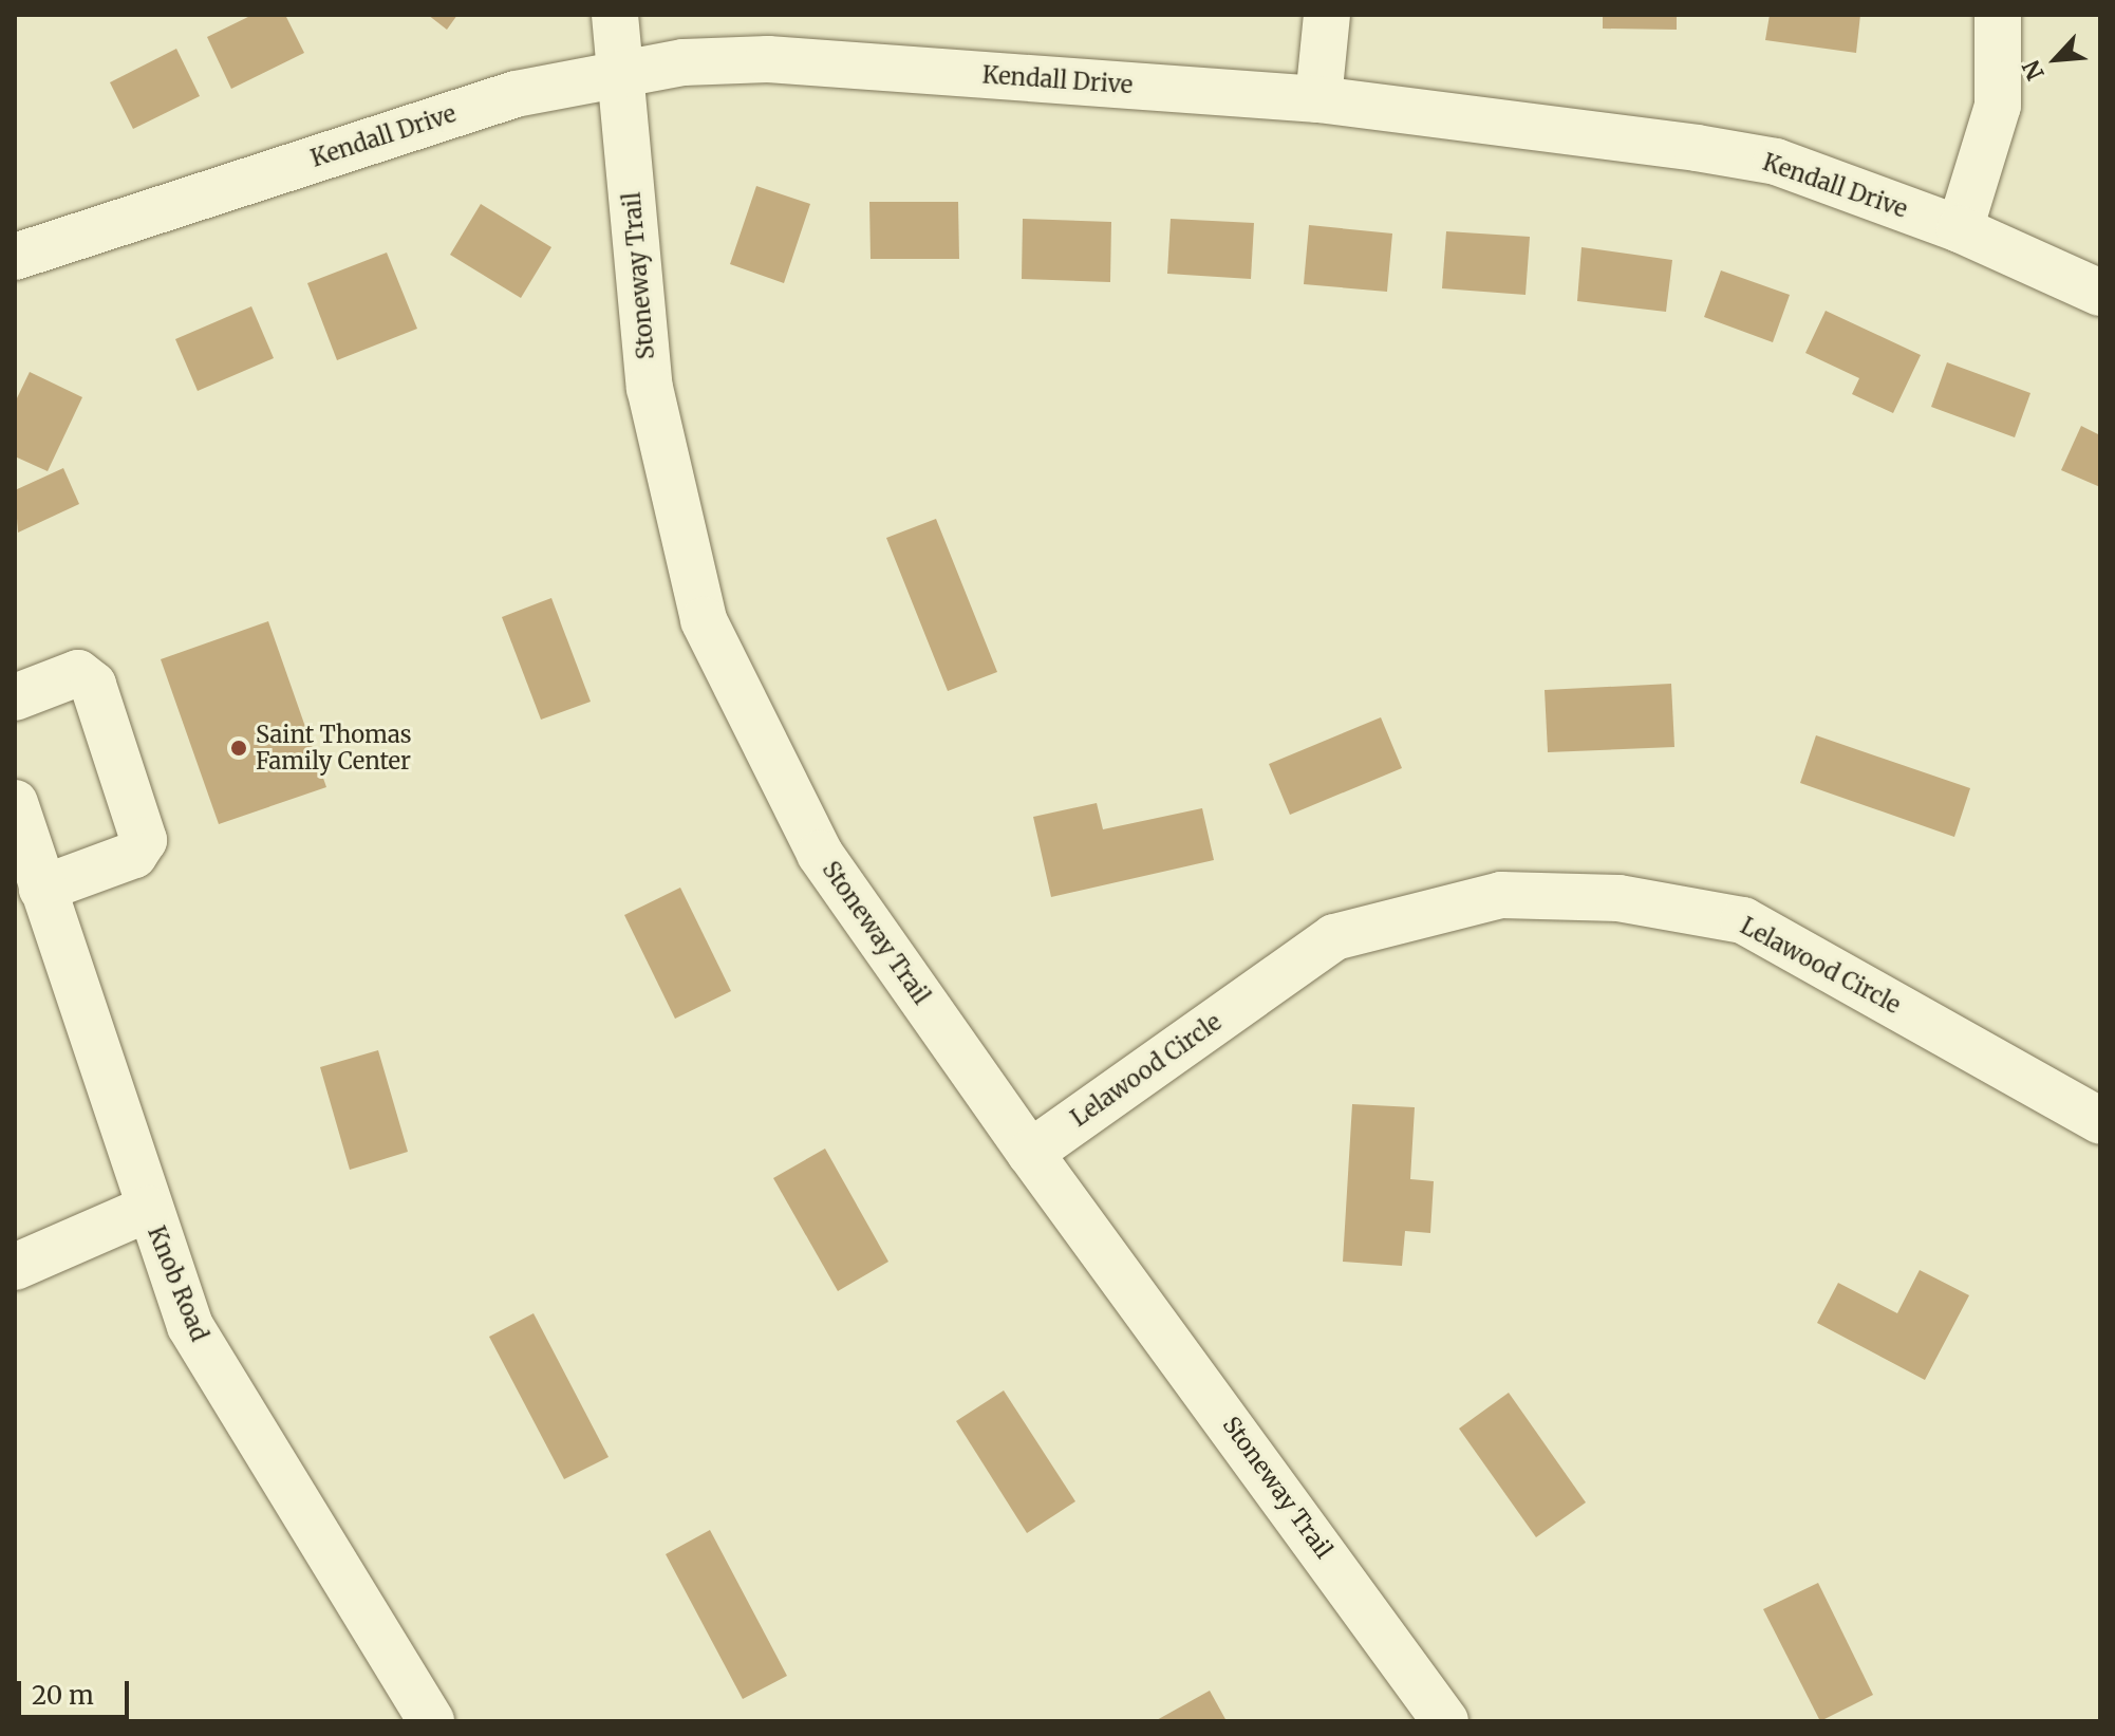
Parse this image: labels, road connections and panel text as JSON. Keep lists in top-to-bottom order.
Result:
{
  "streets": {
    "street": [
      "Kendall Drive",
      "Stoneway Trail",
      "Lelawood Circle",
      "Knob Road"
    ]
  },
  "crossings": [
    ["Kendall Drive", "Stoneway Trail"],
    ["Stoneway Trail", "Lelawood Circle"]
  ],
  "places": ["Saint Thomas Family Center"],
  "scale_bar": "20 m",
  "north": "bottom left"
}
